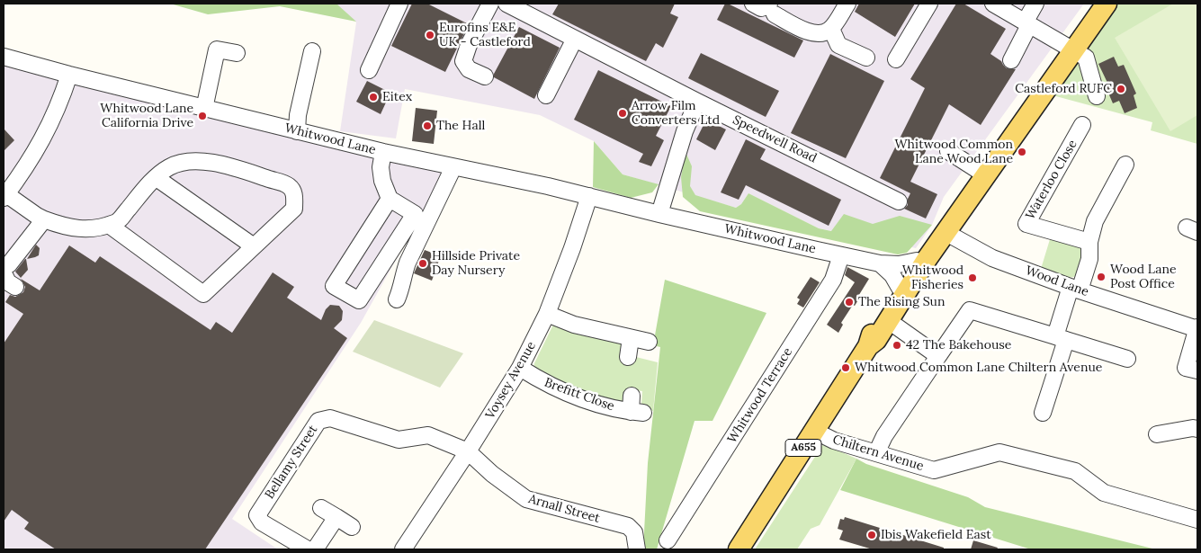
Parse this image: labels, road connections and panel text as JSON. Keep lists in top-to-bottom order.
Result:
{
  "streets": {
    "main road": ["A655"],
    "street": [
      "Whitwood Lane",
      "Speedwell Road",
      "Waterloo Close",
      "Wood Lane",
      "Voysey Avenue",
      "Brefitt Close",
      "Whitwood Terrace",
      "Chiltern Avenue",
      "Bellamy Street",
      "Arnall Street"
    ]
  },
  "crossings": [
    ["Whitwood Lane", "Voysey Avenue"],
    ["Whitwood Lane", "Whitwood Terrace"],
    ["Whitwood Lane", "A655"],
    ["Wood Lane", "A655"],
    ["Voysey Avenue", "Brefitt Close"],
    ["Voysey Avenue", "Bellamy Street"],
    ["Voysey Avenue", "Arnall Street"],
    ["A655", "Chiltern Avenue"],
    ["Bellamy Street", "Arnall Street"]
  ],
  "places": [
    "Eurofins E&E UK - Castleford",
    "Castleford RUFC",
    "Eitex",
    "Arrow Film Converters Ltd",
    "Whitwood Lane California Drive",
    "The Hall",
    "Whitwood Common Lane Wood Lane",
    "Hillside Private Day Nursery",
    "Wood Lane Post Office",
    "Whitwood Fisheries",
    "The Rising Sun",
    "42 The Bakehouse",
    "Whitwood Common Lane Chiltern Avenue",
    "Ibis Wakefield East"
  ]
}
